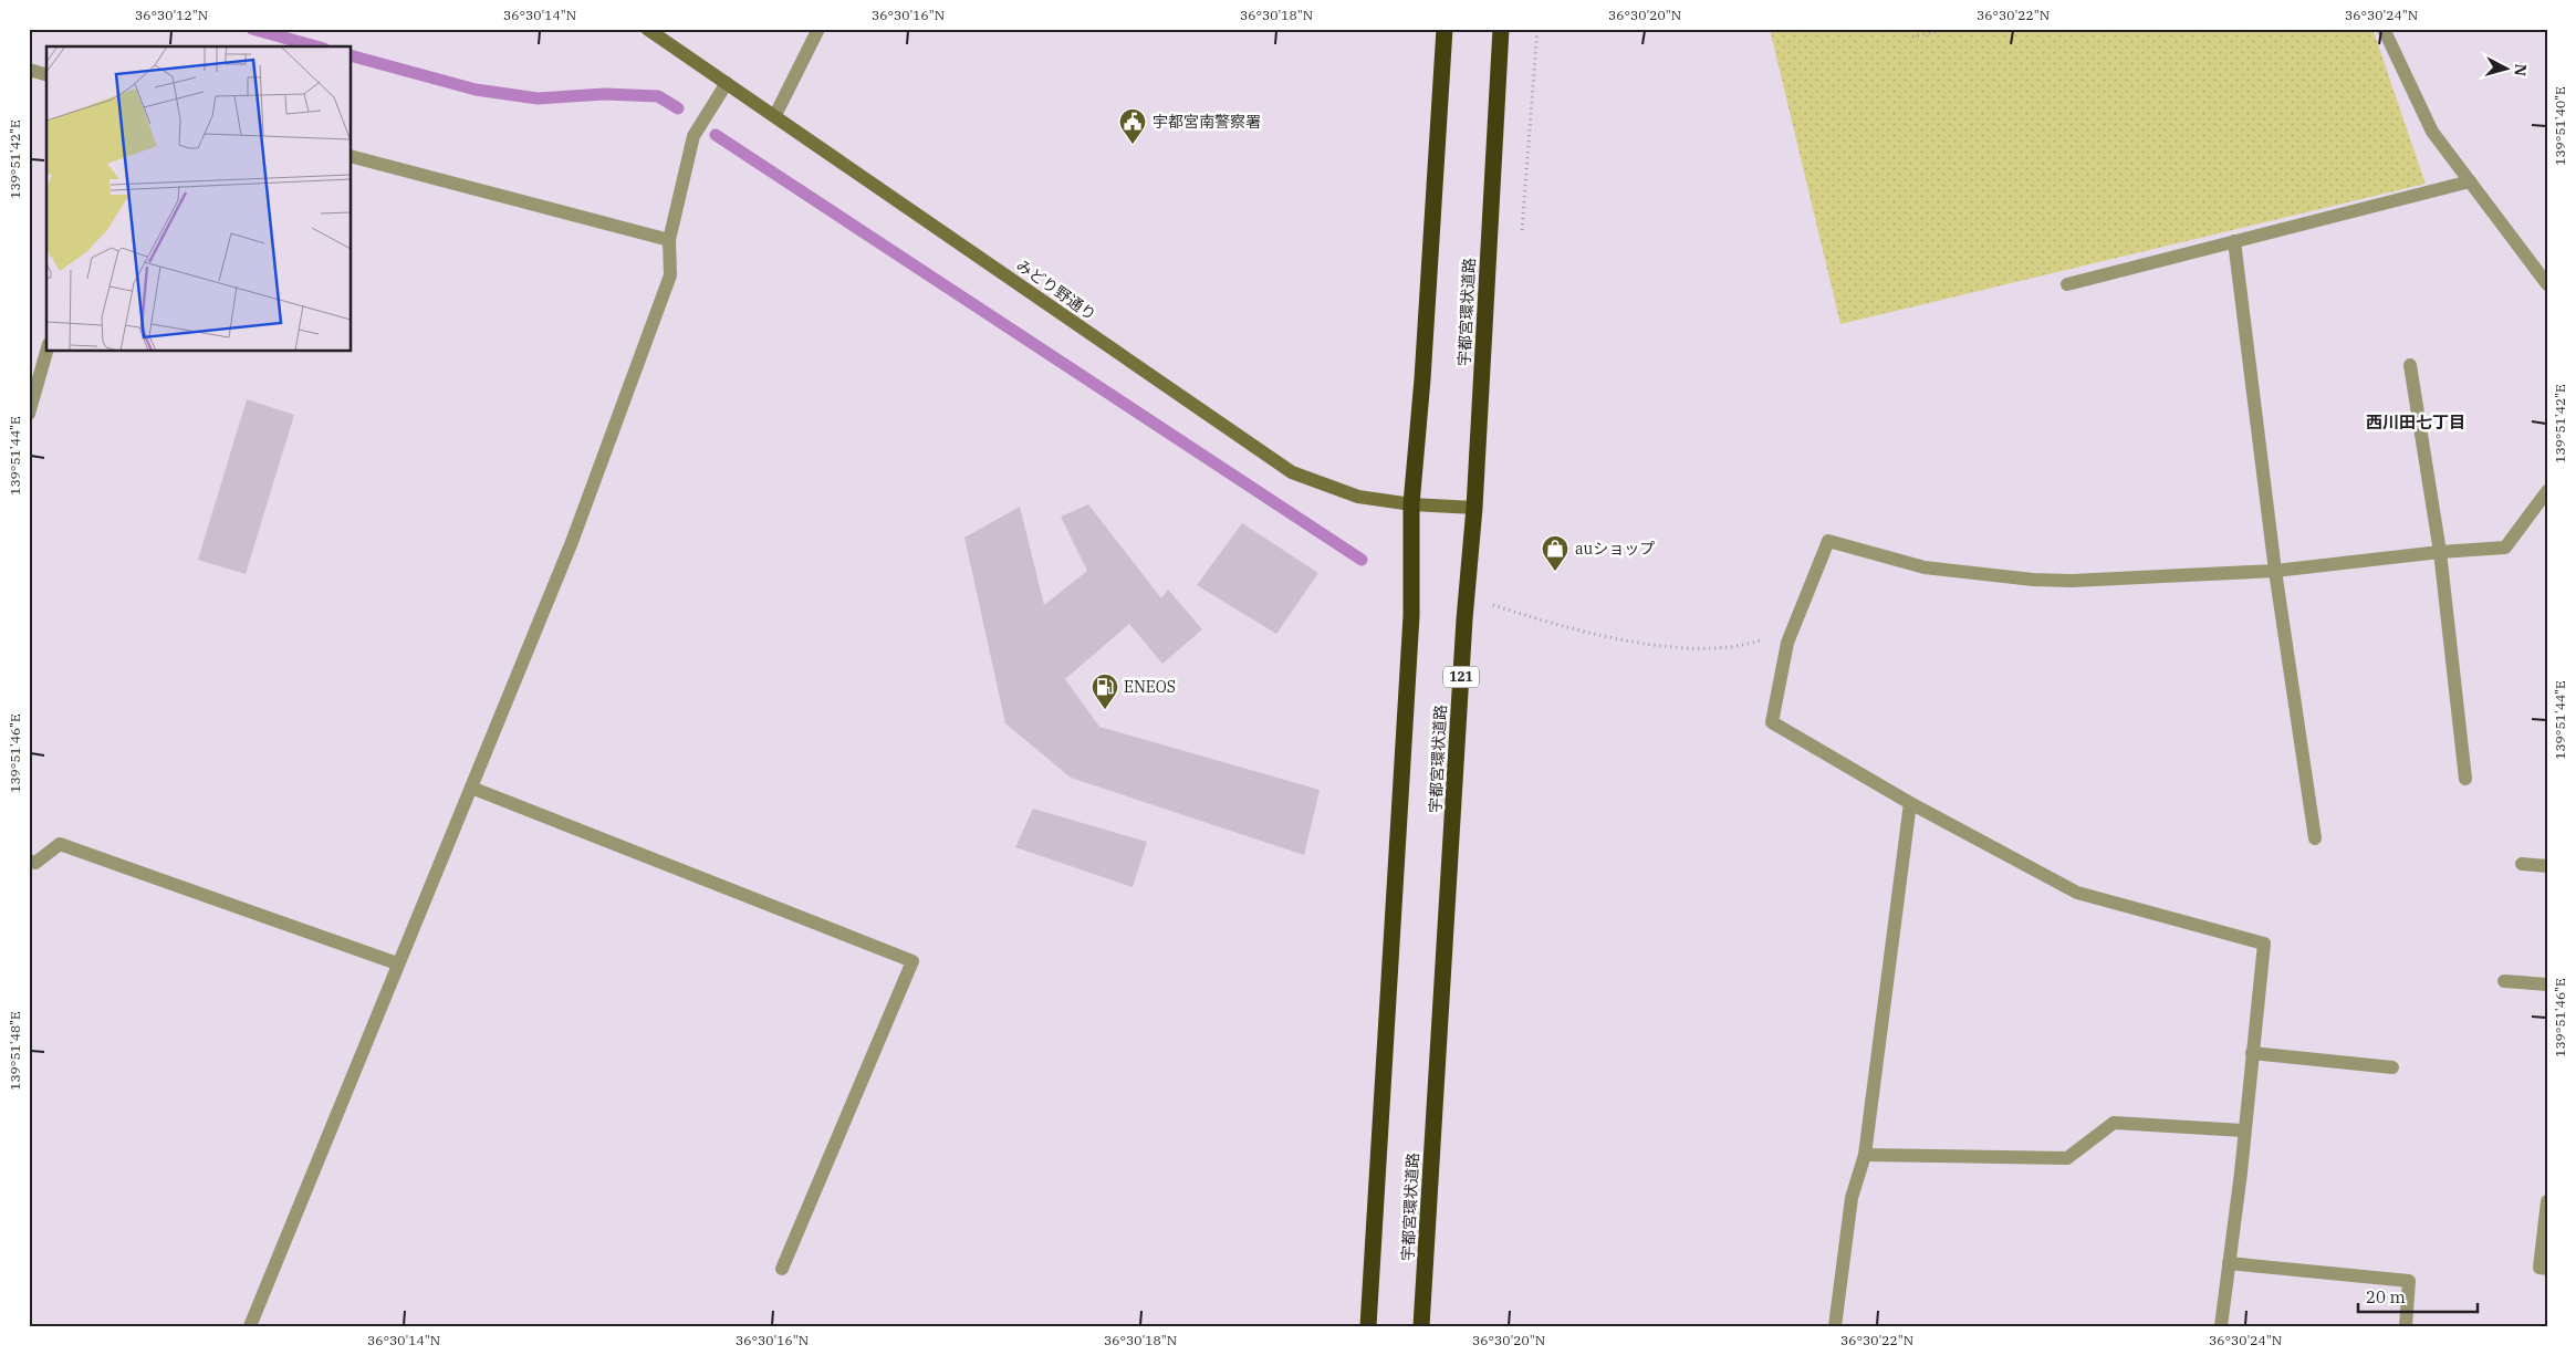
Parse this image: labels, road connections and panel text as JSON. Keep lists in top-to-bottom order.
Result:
{
  "streets": {
    "highway": ["宇都宮環状道路", "121"],
    "street": ["みどり野通り"]
  },
  "crossings": [
    ["みどり野通り", "宇都宮環状道路"]
  ],
  "districts": ["西川田七丁目"],
  "places": {
    "public building": ["宇都宮南警察署"],
    "shop": ["auショップ"],
    "fuel station": ["ENEOS"]
  },
  "scale_bar": "20 m",
  "north": "right",
  "coordinates": [
    "36°30'12\"N",
    "36°30'14\"N",
    "36°30'16\"N",
    "36°30'18\"N",
    "36°30'20\"N",
    "36°30'22\"N",
    "36°30'24\"N",
    "139°51'40\"E",
    "139°51'42\"E",
    "139°51'44\"E",
    "139°51'46\"E",
    "139°51'48\"E"
  ]
}
